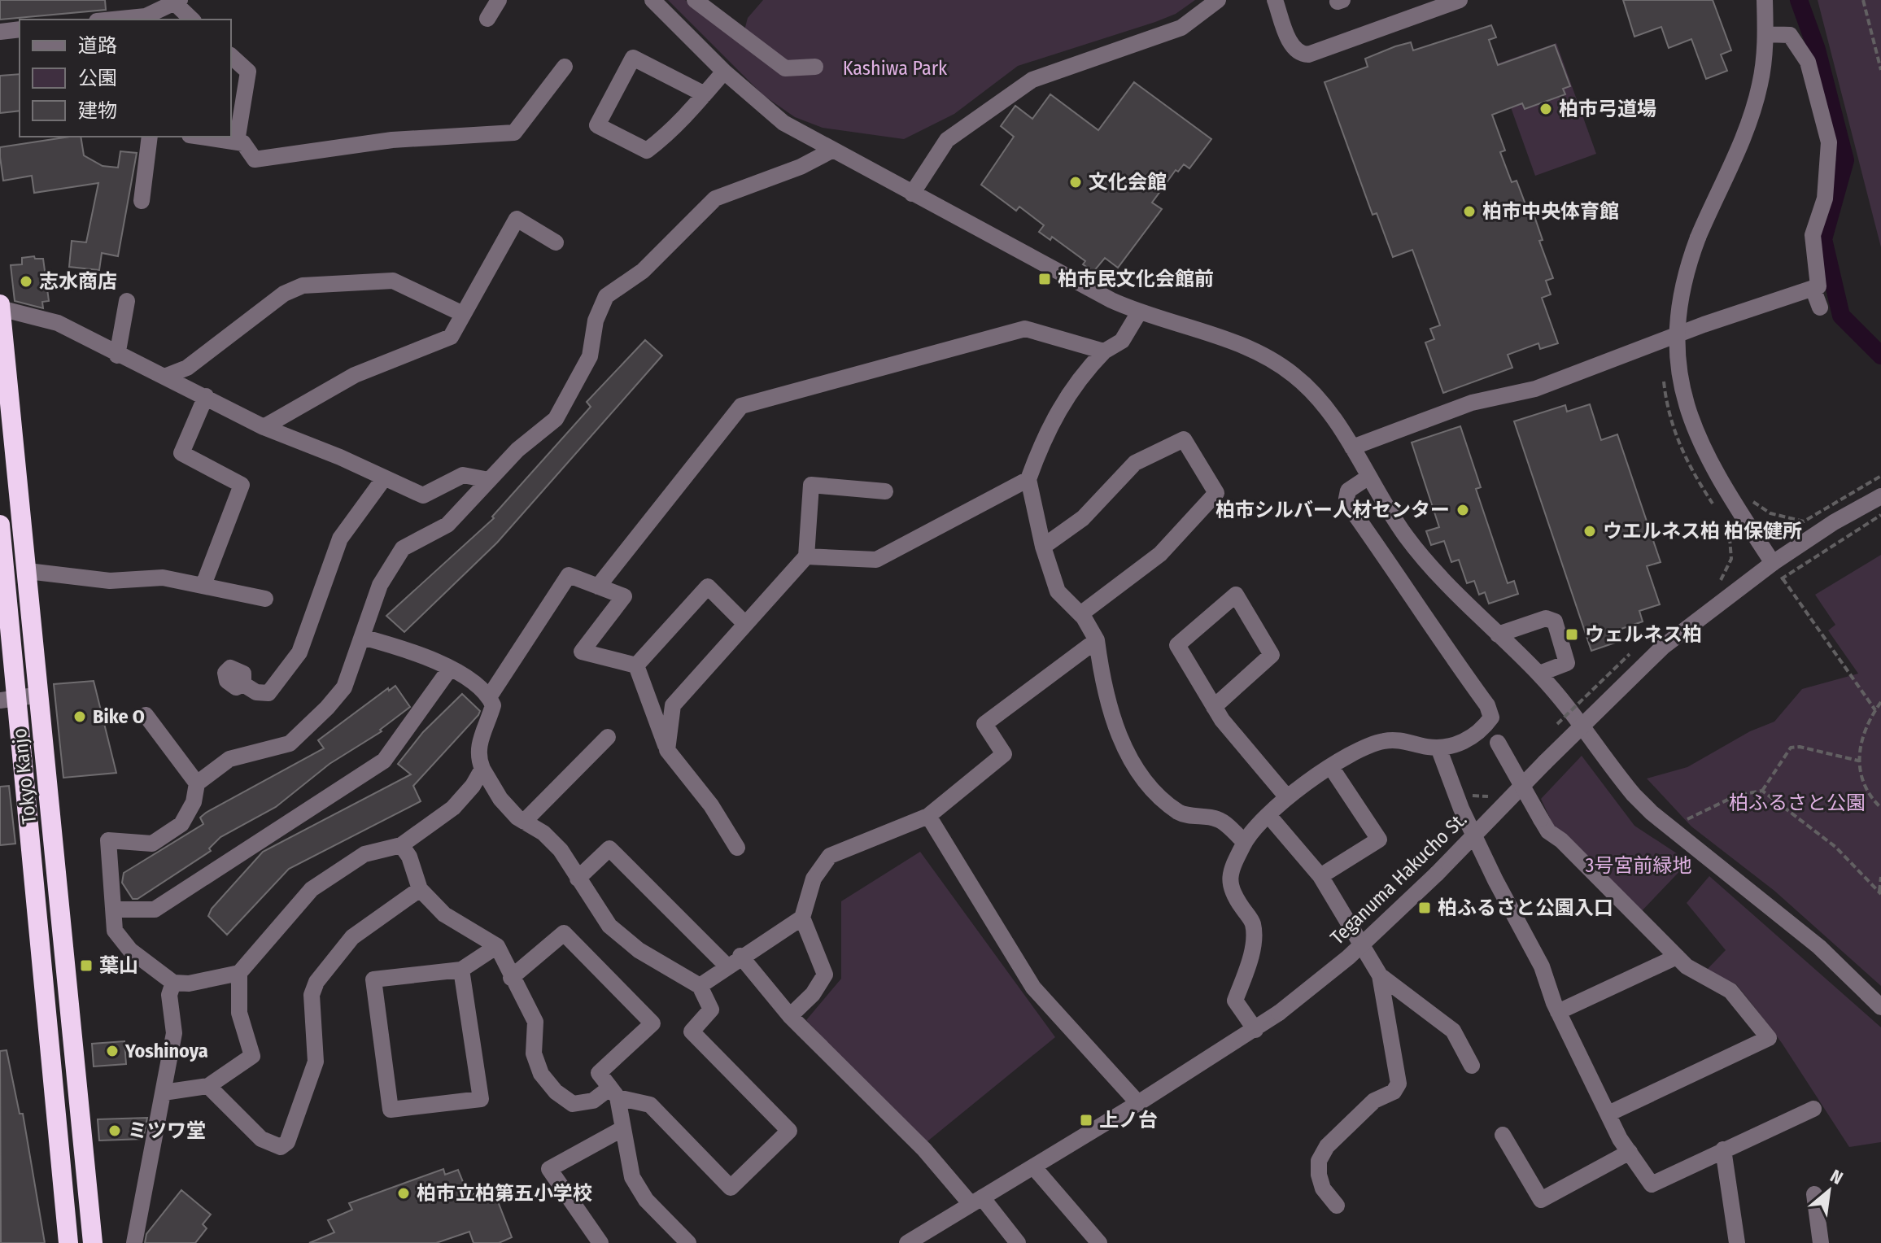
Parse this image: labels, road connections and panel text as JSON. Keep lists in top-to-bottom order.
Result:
{
  "streets": {
    "highway": ["Tokyo Kanjo"],
    "street": ["Teganuma Hakucho St."]
  },
  "parks": ["Kashiwa Park", "柏ふるさと公園", "3号宮前緑地"],
  "places": {
    "other": [
      "柏市弓道場",
      "文化会館",
      "柏市中央体育館",
      "志水商店",
      "柏市シルバー人材センター",
      "ウエルネス柏 柏保健所",
      "Bike O",
      "Yoshinoya",
      "ミツワ堂",
      "柏市立柏第五小学校"
    ],
    "transit": [
      "柏市民文化会館前",
      "ウェルネス柏",
      "柏ふるさと公園入口",
      "葉山",
      "上ノ台"
    ]
  },
  "legend": ["道路", "公園", "建物"],
  "north": "top right"
}
